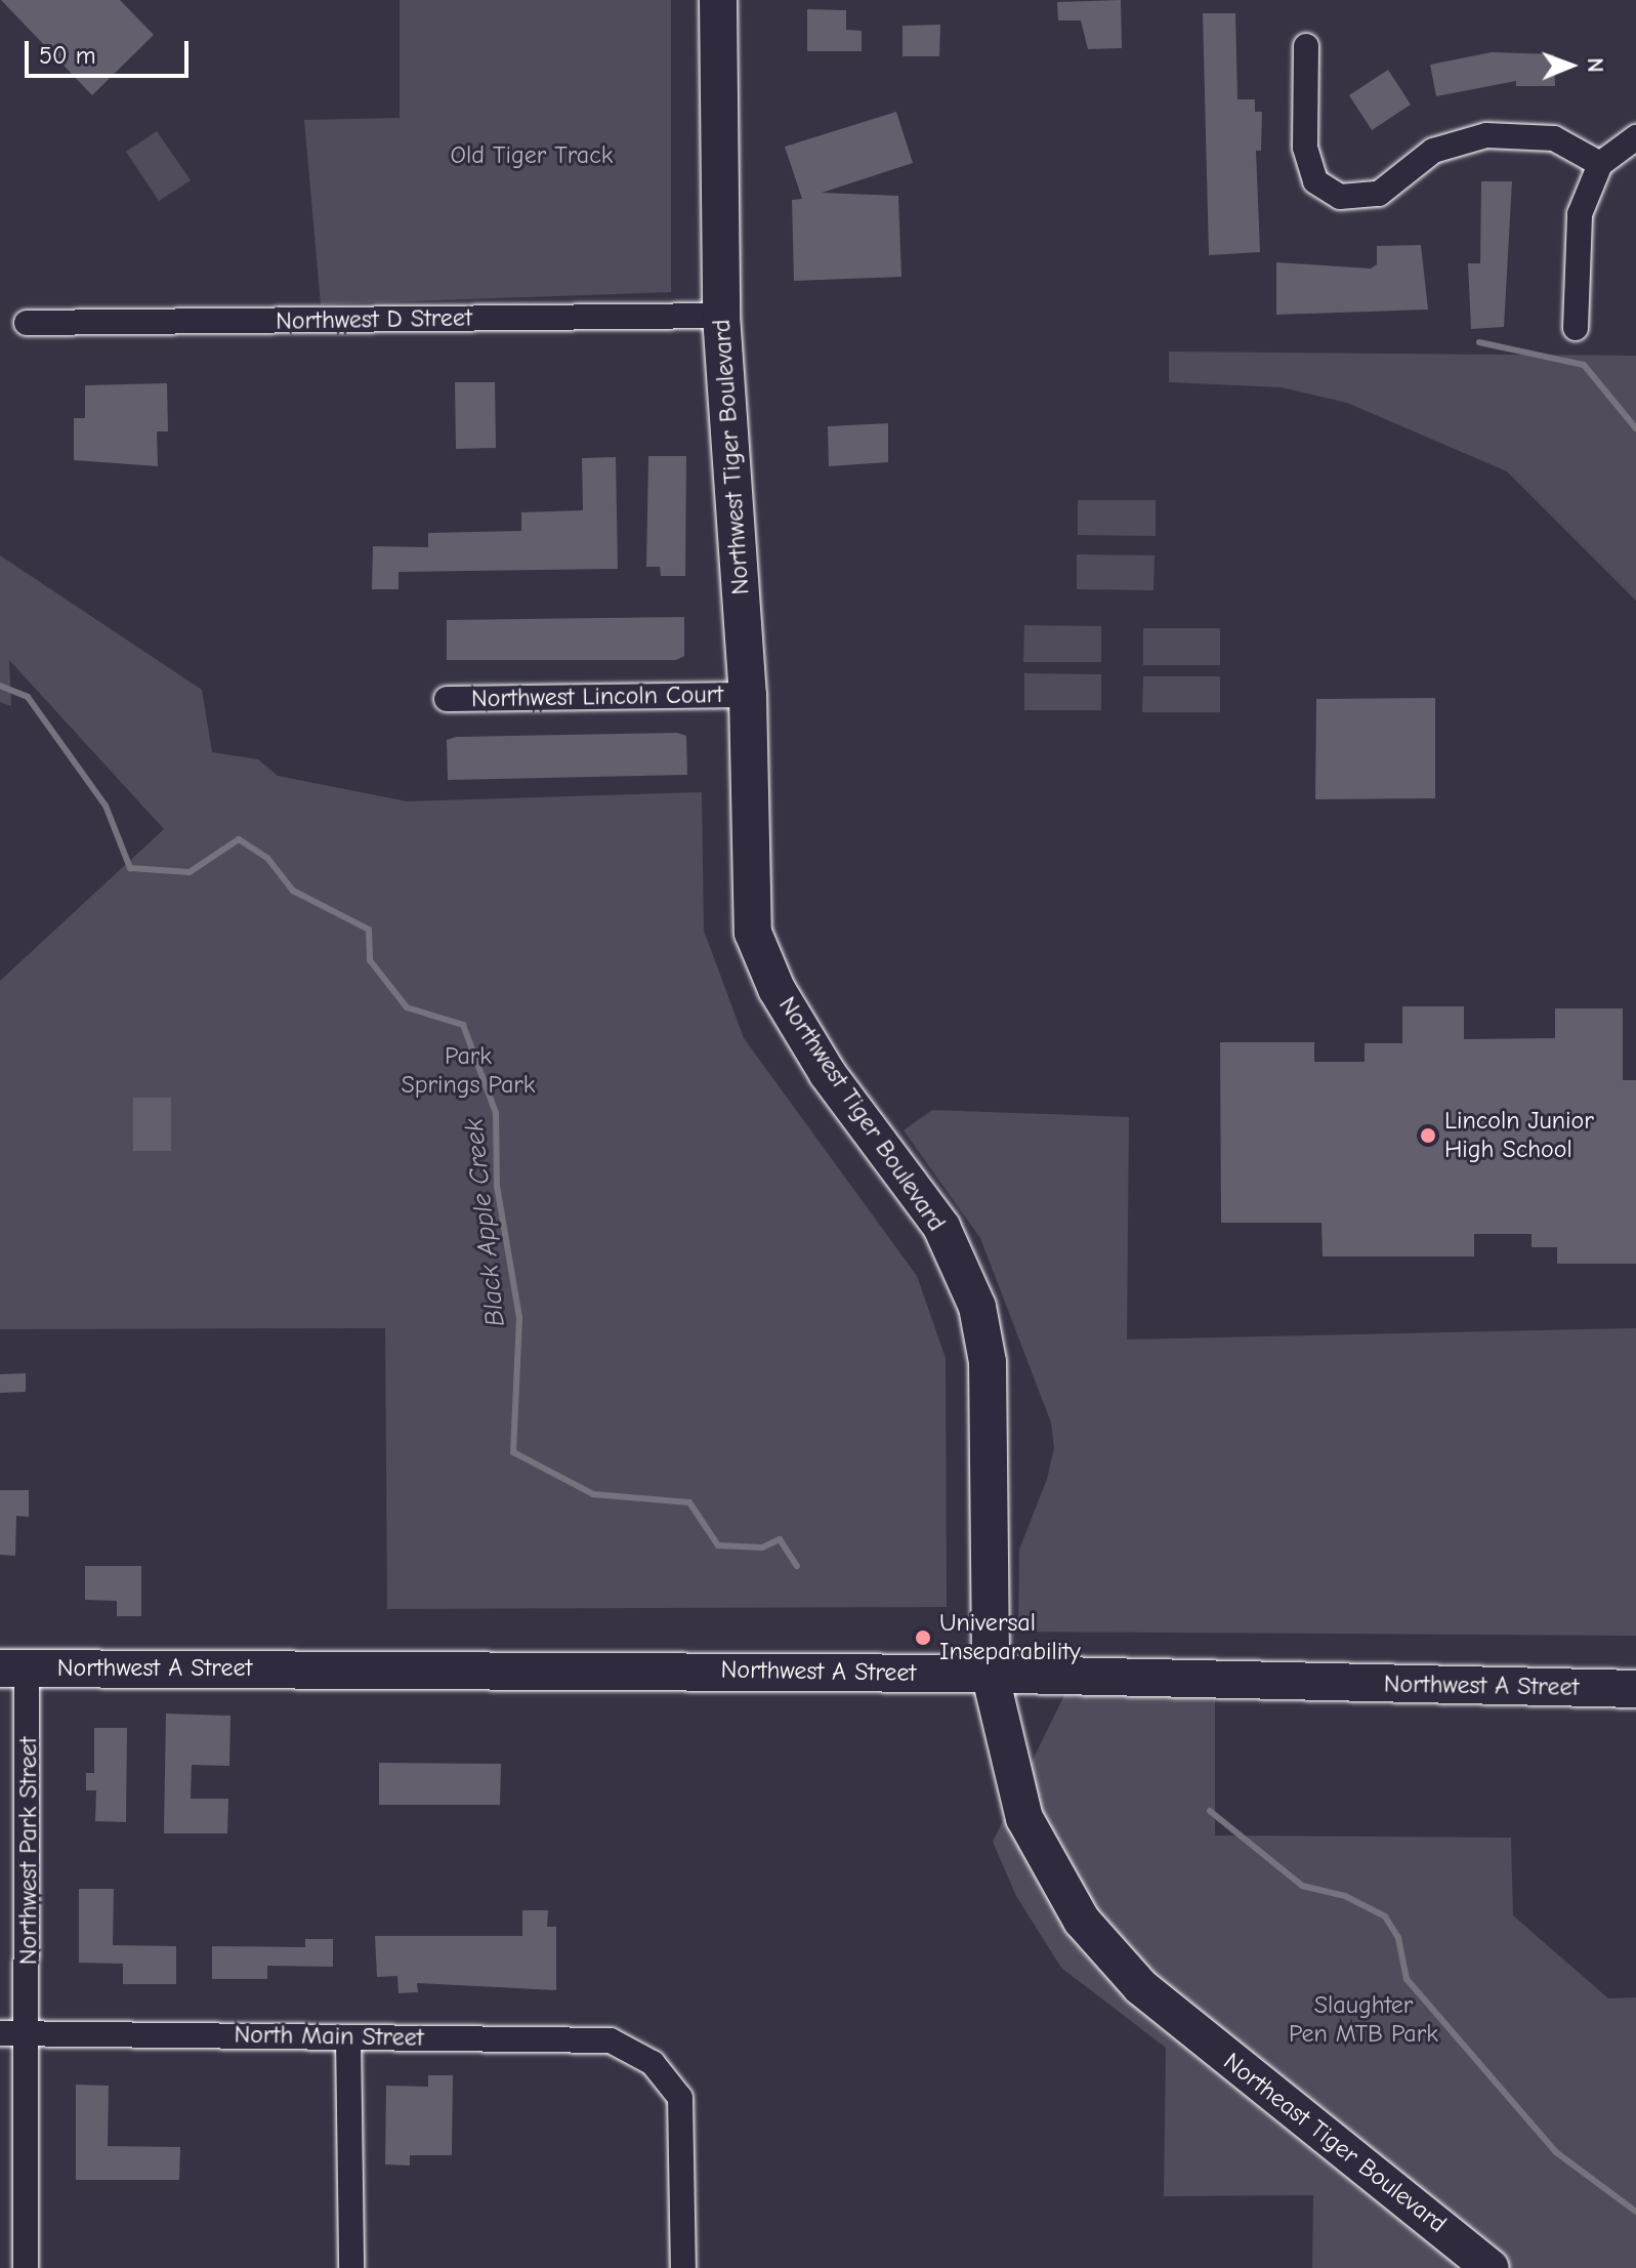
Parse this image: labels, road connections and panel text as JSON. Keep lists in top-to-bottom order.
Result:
{
  "streets": {
    "street": [
      "Northwest D Street",
      "Northwest Tiger Boulevard",
      "Northwest Lincoln Court",
      "Northwest A Street",
      "Northwest Park Street",
      "North Main Street",
      "Northeast Tiger Boulevard"
    ]
  },
  "crossings": [
    ["Northwest D Street", "Northwest Tiger Boulevard"],
    ["Northwest Tiger Boulevard", "Northwest Lincoln Court"],
    ["Northwest Tiger Boulevard", "Northwest A Street"],
    ["Northwest Tiger Boulevard", "Northeast Tiger Boulevard"],
    ["Northwest A Street", "Northwest Park Street"],
    ["Northwest Park Street", "North Main Street"]
  ],
  "water": ["Black Apple Creek"],
  "parks": ["Old Tiger Track", "Park Springs Park", "Slaughter Pen MTB Park"],
  "places": ["Lincoln Junior High School", "Universal Inseparability"],
  "scale_bar": "50 m",
  "north": "right"
}
